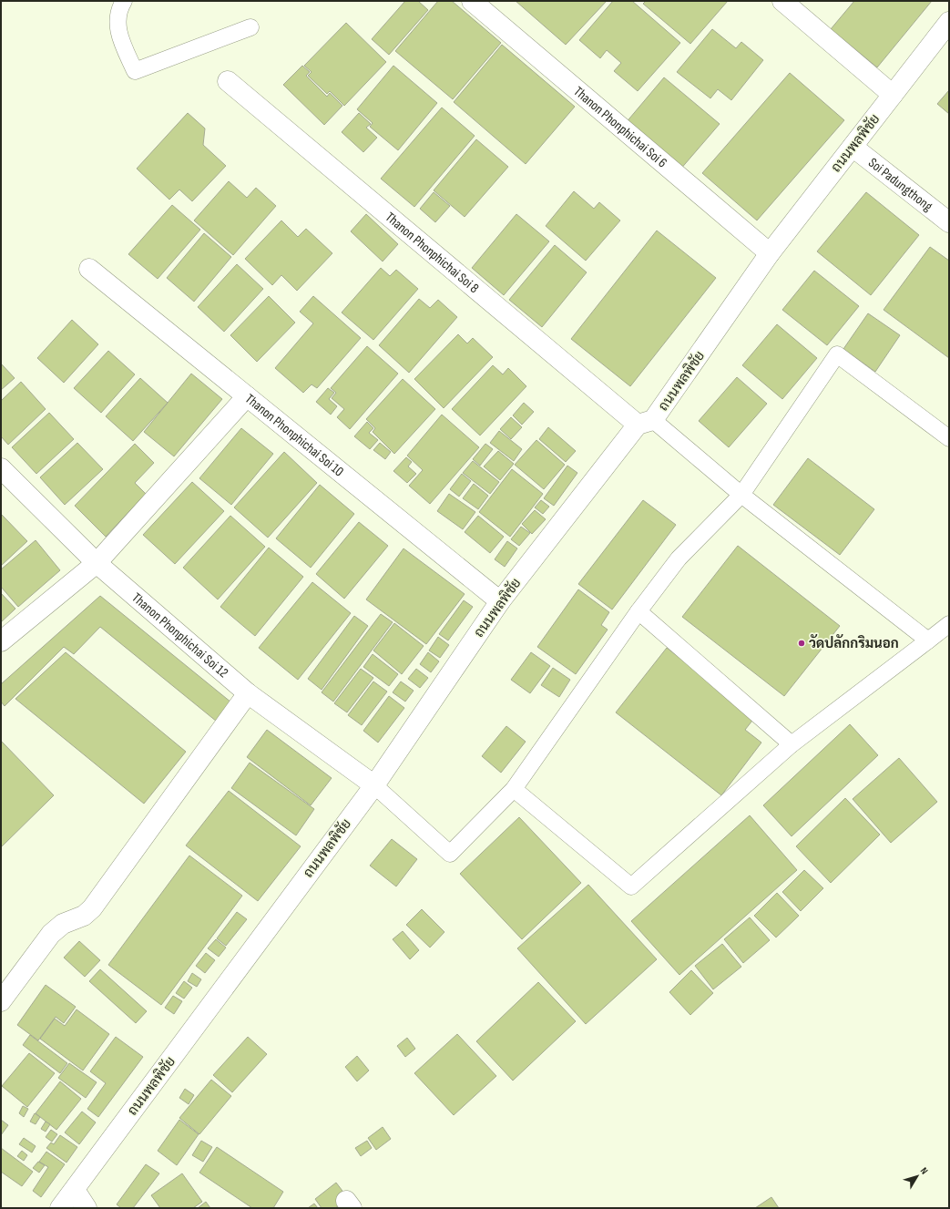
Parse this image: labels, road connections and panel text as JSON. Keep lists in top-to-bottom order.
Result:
{
  "streets": {
    "street": [
      "Thanon Phonphichai Soi 6",
      "ถนนพลพิชัย",
      "Soi Padungthong",
      "Thanon Phonphichai Soi 8",
      "Thanon Phonphichai Soi 10",
      "Thanon Phonphichai Soi 12"
    ]
  },
  "crossings": [
    ["Thanon Phonphichai Soi 6", "ถนนพลพิชัย"],
    ["ถนนพลพิชัย", "Soi Padungthong"],
    ["ถนนพลพิชัย", "Thanon Phonphichai Soi 8"],
    ["ถนนพลพิชัย", "Thanon Phonphichai Soi 10"],
    ["ถนนพลพิชัย", "Thanon Phonphichai Soi 12"]
  ],
  "places": ["วัดปลักกริมนอก"],
  "north": "top right"
}
